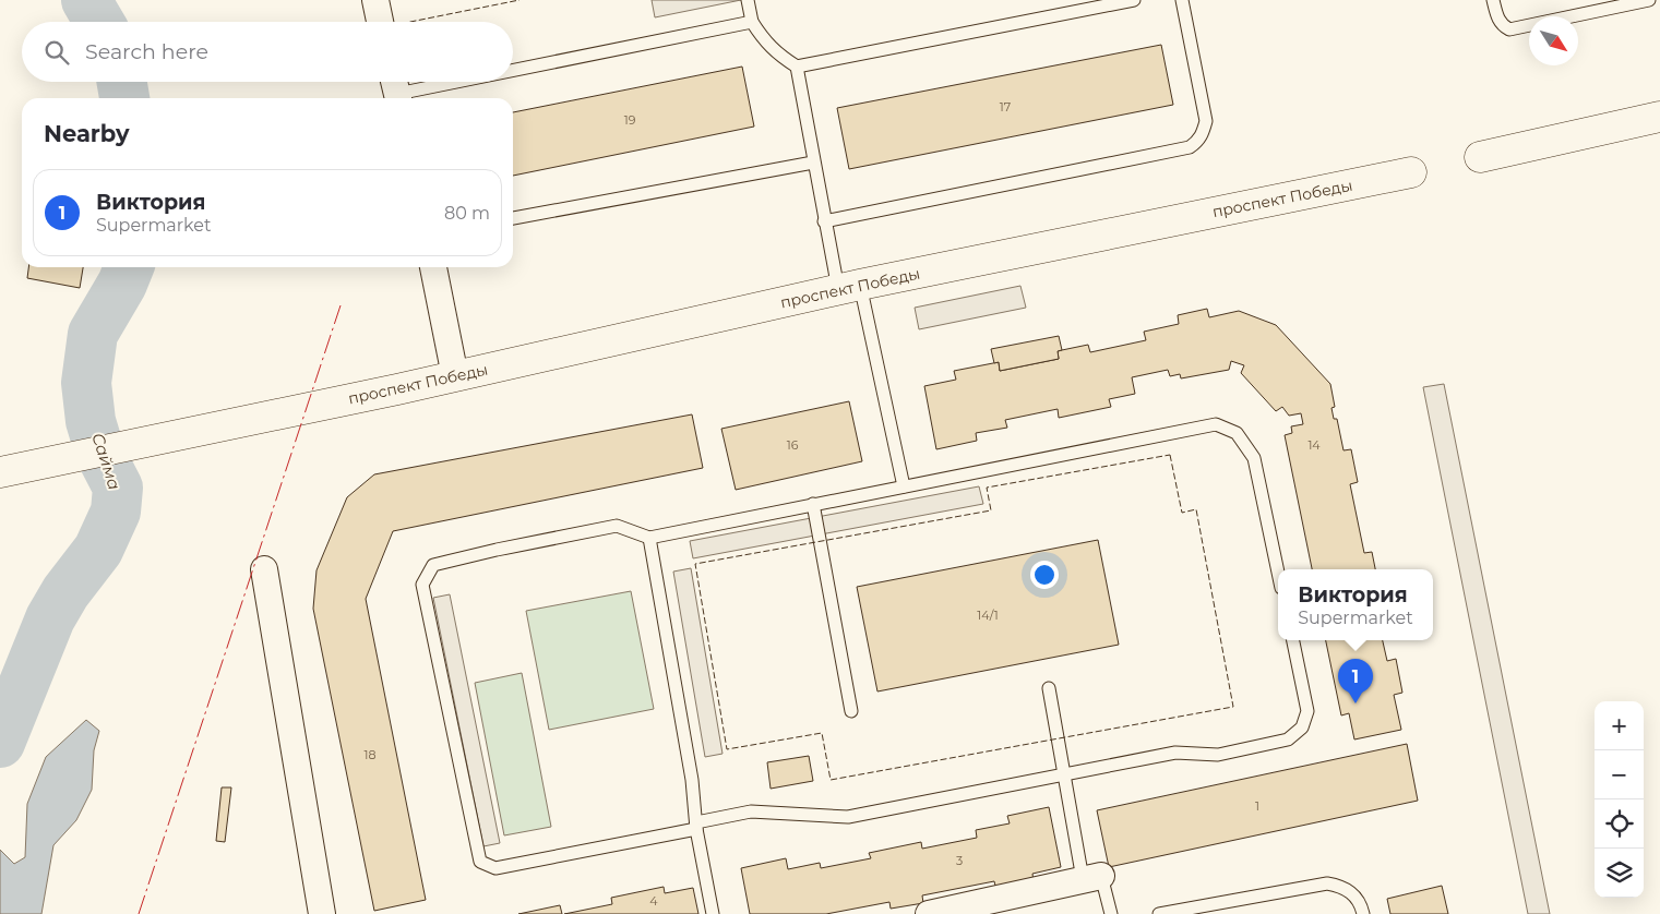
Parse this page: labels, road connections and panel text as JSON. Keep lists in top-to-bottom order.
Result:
{
  "streets": {
    "street": ["проспект Победы"]
  },
  "water": ["Сайма"],
  "house_numbers": [
    "17",
    "19",
    "16",
    "14",
    "14/1",
    "18",
    "1",
    "3",
    "4"
  ],
  "north": "bottom right",
  "page": {
    "search": "Search here",
    "heading": "Nearby",
    "list": [
      {
        "mark": "1",
        "name": "Виктория",
        "note": "Supermarket",
        "value": "80 m"
      }
    ],
    "popup": ["Виктория", "Supermarket"],
    "pins": "1",
    "map_buttons": ["+", "−"]
  }
}
